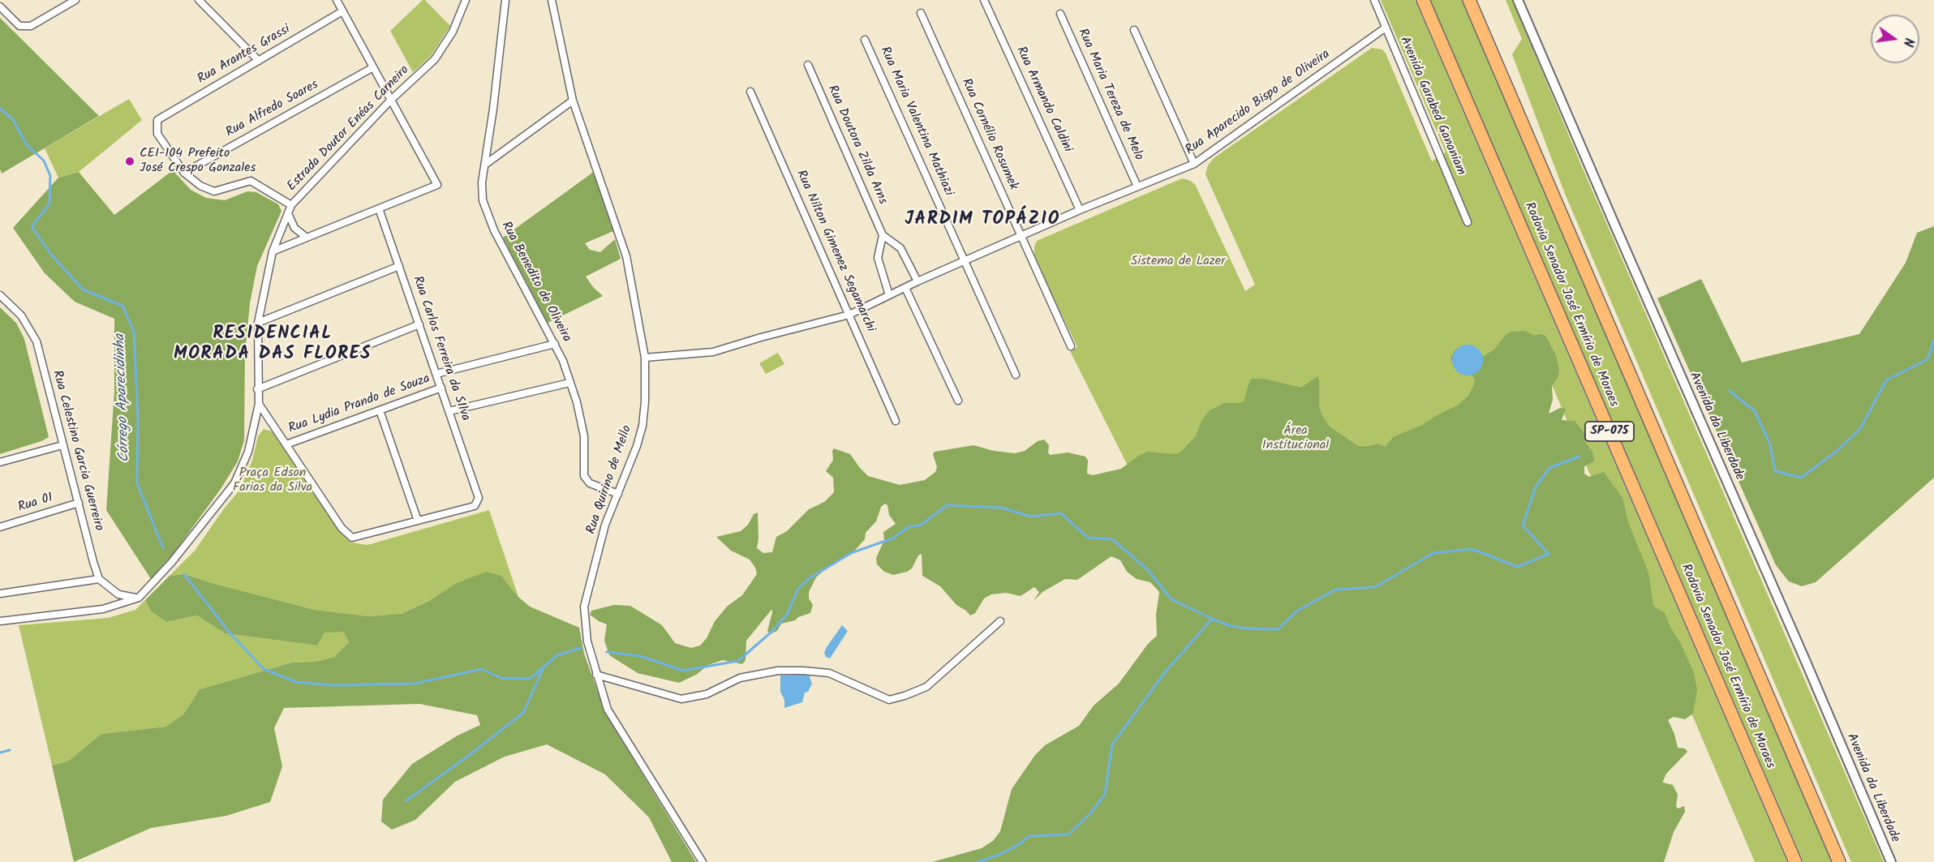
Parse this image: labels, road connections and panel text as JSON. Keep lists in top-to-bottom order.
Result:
{
  "streets": {
    "highway": ["Rodovia Senador José Ermírio de Moraes", "SP-075"],
    "street": [
      "Rua Arantes Grassi",
      "Rua Maria Tereza de Melo",
      "Rua Armando Caldini",
      "Rua Aparecido Bispo de Oliveira",
      "Avenida Garabed Gananiam",
      "Rua Alfredo Soares",
      "Rua Maria Valentina Mathiazi",
      "Estrada Doutor Enéas Carneiro",
      "Rua Cornélio Rosumek",
      "Rua Doutora Zilda Arns",
      "Rua Nilton Gimenez Segamarchi",
      "Rua Benedito de Oliveira",
      "Rua Carlos Ferreira da SIlva",
      "Rua Lydia Prando de Souza",
      "Avenida da Liberdade",
      "Rua Celestino Garcia Guerreiro",
      "Rua Quirino de Mello",
      "Rua 01"
    ]
  },
  "crossings": [
    ["Rua Arantes Grassi", "Rua Alfredo Soares"],
    ["Rua Maria Tereza de Melo", "Rua Aparecido Bispo de Oliveira"],
    ["Rua Armando Caldini", "Rua Aparecido Bispo de Oliveira"],
    ["Rua Aparecido Bispo de Oliveira", "Avenida Garabed Gananiam"],
    ["Rua Aparecido Bispo de Oliveira", "Rua Maria Valentina Mathiazi"],
    ["Rua Aparecido Bispo de Oliveira", "Rua Cornélio Rosumek"],
    ["Rua Aparecido Bispo de Oliveira", "Rua Doutora Zilda Arns"],
    ["Rua Aparecido Bispo de Oliveira", "Rua Nilton Gimenez Segamarchi"],
    ["Rua Aparecido Bispo de Oliveira", "Rua Quirino de Mello"],
    ["Rua Benedito de Oliveira", "Rua Quirino de Mello"],
    ["Rua Carlos Ferreira da SIlva", "Rua Lydia Prando de Souza"],
    ["Rua Celestino Garcia Guerreiro", "Rua 01"]
  ],
  "districts": ["JARDIM TOPÁZIO", "RESIDENCIAL MORADA DAS FLORES"],
  "water": ["Córrego Aparecidinha"],
  "parks": ["Sistema de Lazer", "Área Institucional", "Praça Edson Farias da Silva"],
  "places": ["CEI-104 Prefeito José Crespo Gonzales"],
  "north": "right"
}
